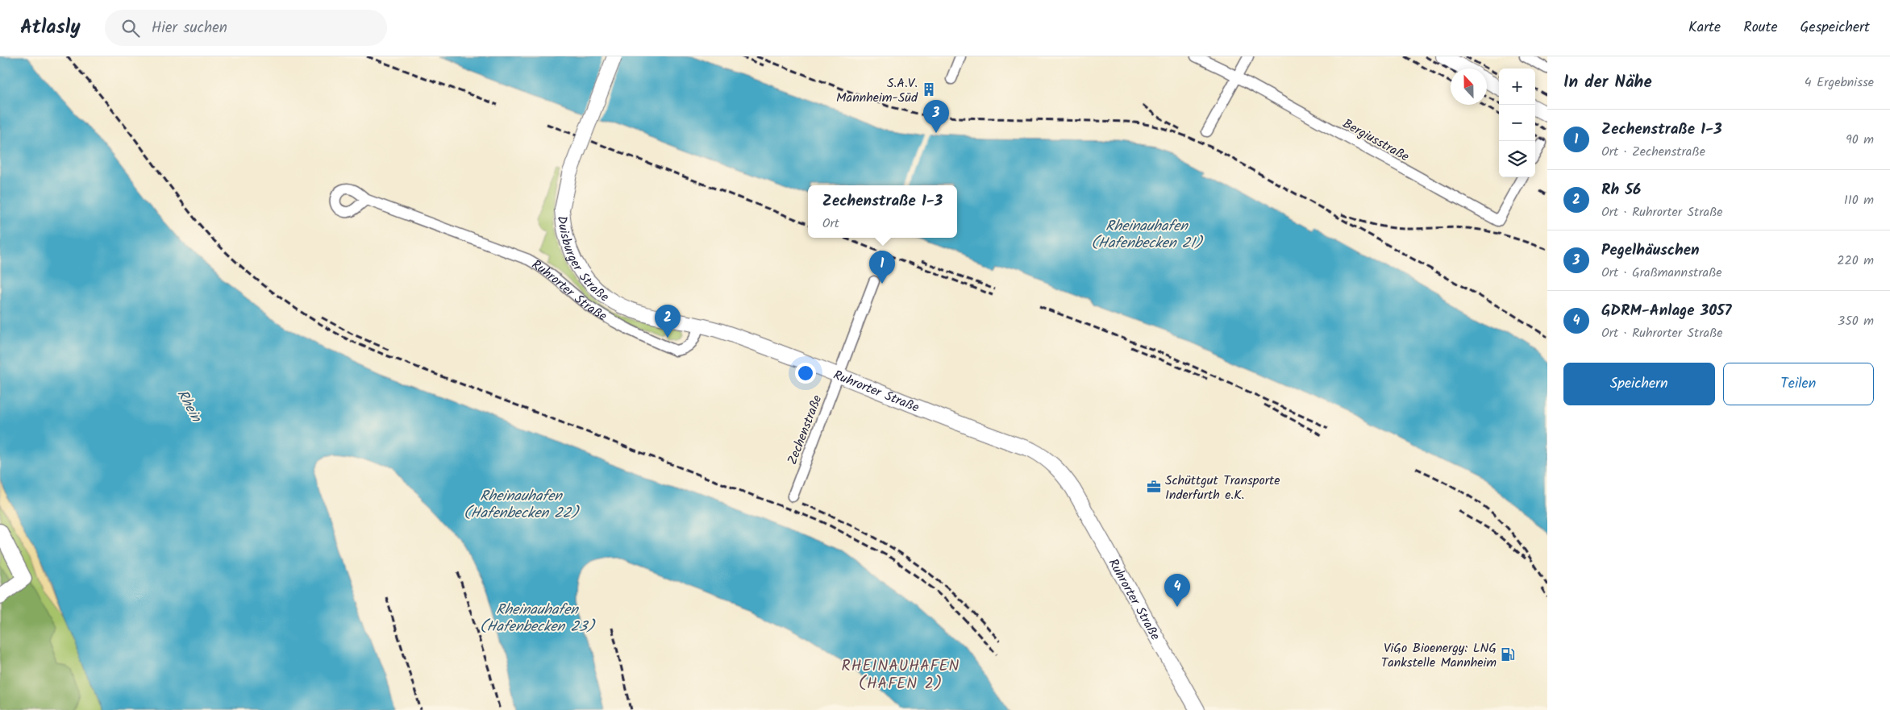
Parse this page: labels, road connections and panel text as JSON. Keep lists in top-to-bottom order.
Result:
{
  "streets": {
    "street": [
      "Bergiusstraße",
      "Duisburger Straße",
      "Ruhrorter Straße",
      "Zechenstraße"
    ]
  },
  "crossings": [
    ["Duisburger Straße", "Ruhrorter Straße"],
    ["Ruhrorter Straße", "Zechenstraße"]
  ],
  "districts": ["RHEINAUHAFEN (HAFEN 2)"],
  "water": [
    "Rheinauhafen (Hafenbecken 21)",
    "Rhein",
    "Rheinauhafen (Hafenbecken 22)",
    "Rheinauhafen (Hafenbecken 23)"
  ],
  "places": {
    "building": ["S.A.V. Mannheim-Süd"],
    "office": ["Schüttgut Transporte Inderfurth e.K."],
    "fuel station": ["ViGo Bioenergy: LNG Tankstelle Mannheim"]
  },
  "north": "top",
  "page": {
    "header": "Atlasly",
    "search": "Hier suchen",
    "nav": ["Karte", "Route", "Gespeichert"],
    "heading": ["In der Nähe", "4 Ergebnisse"],
    "map_buttons": ["+", "−"],
    "pins": [
      "3",
      "1",
      "2",
      "4"
    ],
    "list": [
      {
        "mark": "1",
        "name": "Zechenstraße 1-3",
        "note": "Ort · Zechenstraße",
        "value": "90 m"
      },
      {
        "mark": "2",
        "name": "Rh 56",
        "note": "Ort · Ruhrorter Straße",
        "value": "110 m"
      },
      {
        "mark": "3",
        "name": "Pegelhäuschen",
        "note": "Ort · Graßmannstraße",
        "value": "220 m"
      },
      {
        "mark": "4",
        "name": "GDRM-Anlage 3057",
        "note": "Ort · Ruhrorter Straße",
        "value": "350 m"
      }
    ],
    "popup": ["Zechenstraße 1-3", "Ort"],
    "buttons": ["Speichern", "Teilen"]
  }
}
